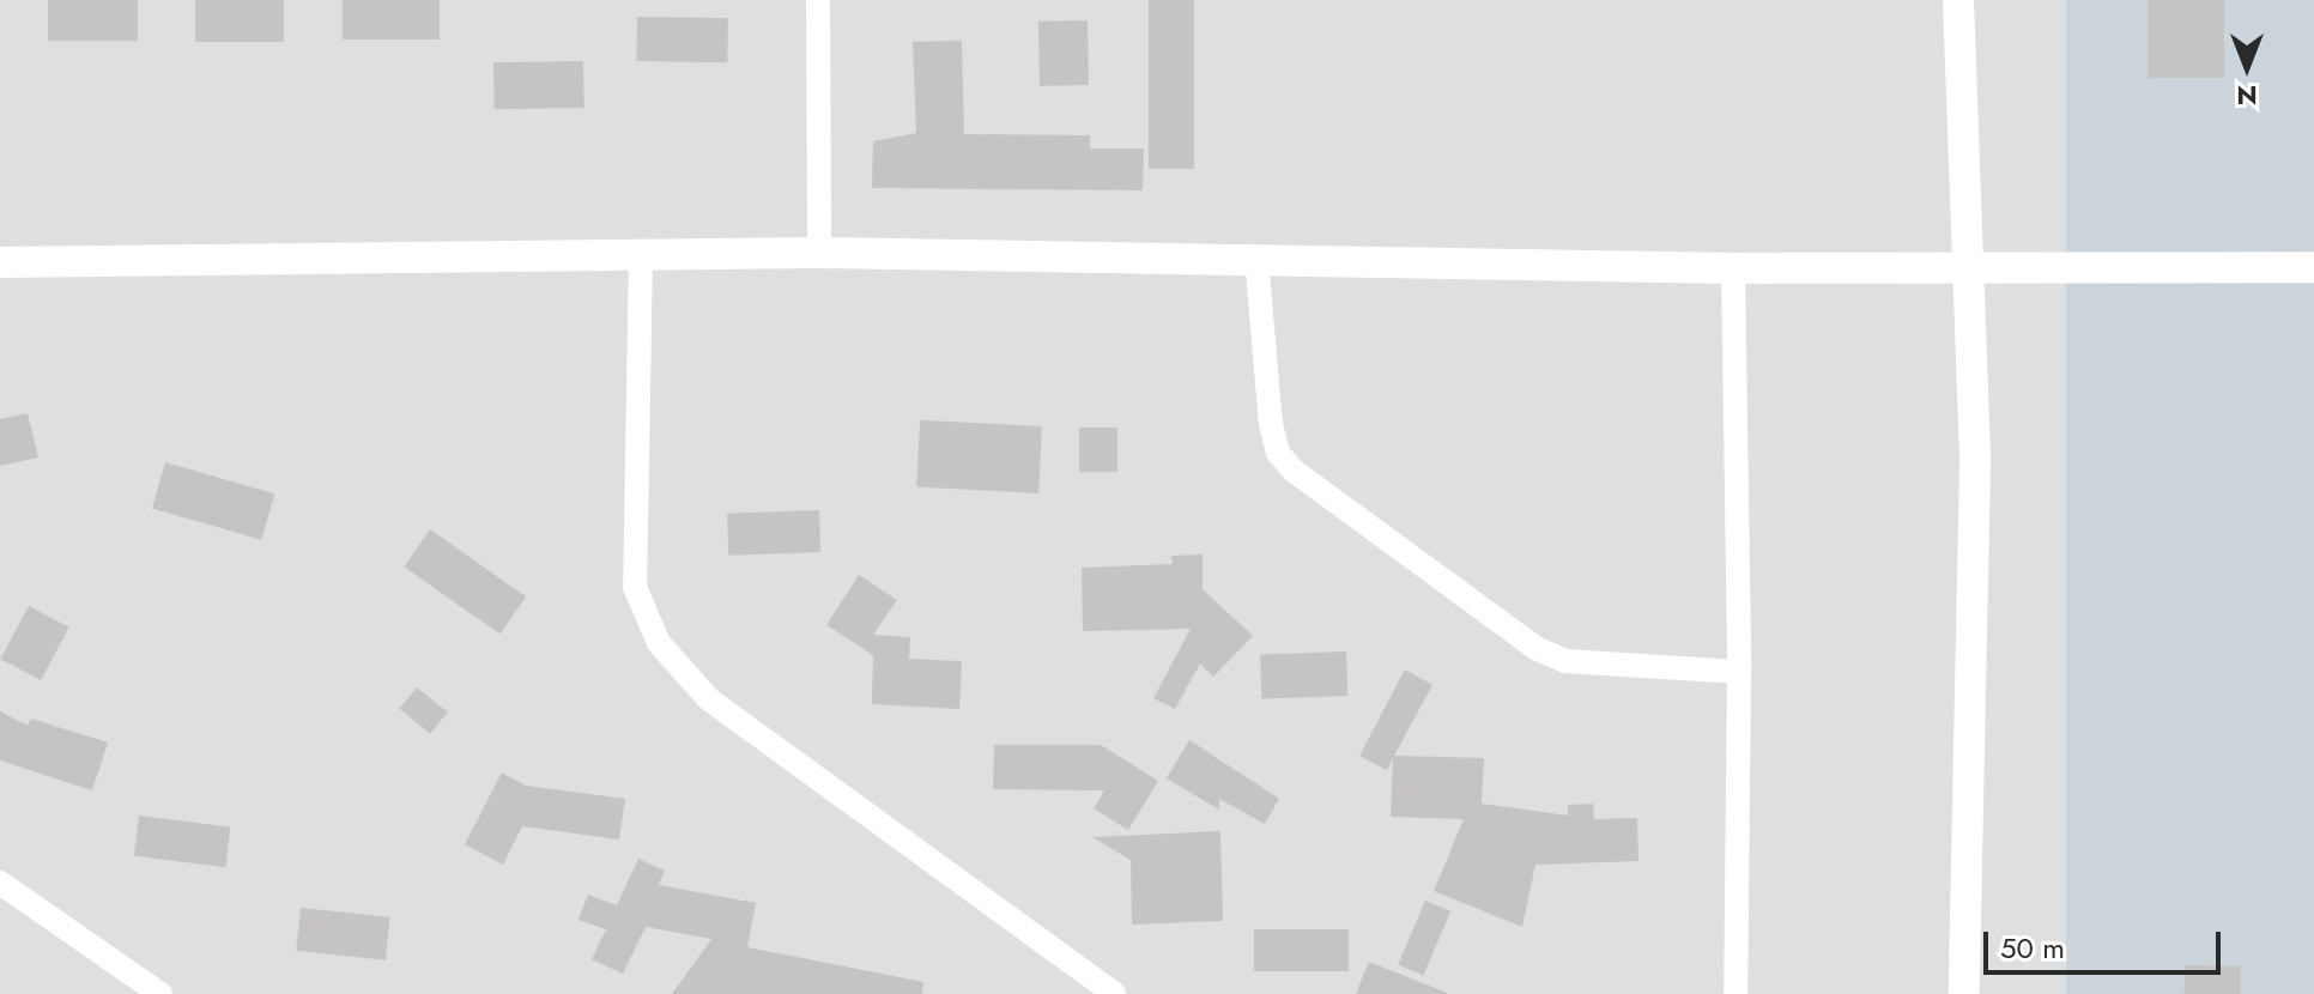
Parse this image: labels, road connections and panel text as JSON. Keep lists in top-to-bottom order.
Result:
{
  "scale_bar": "50 m",
  "north": "bottom"
}
